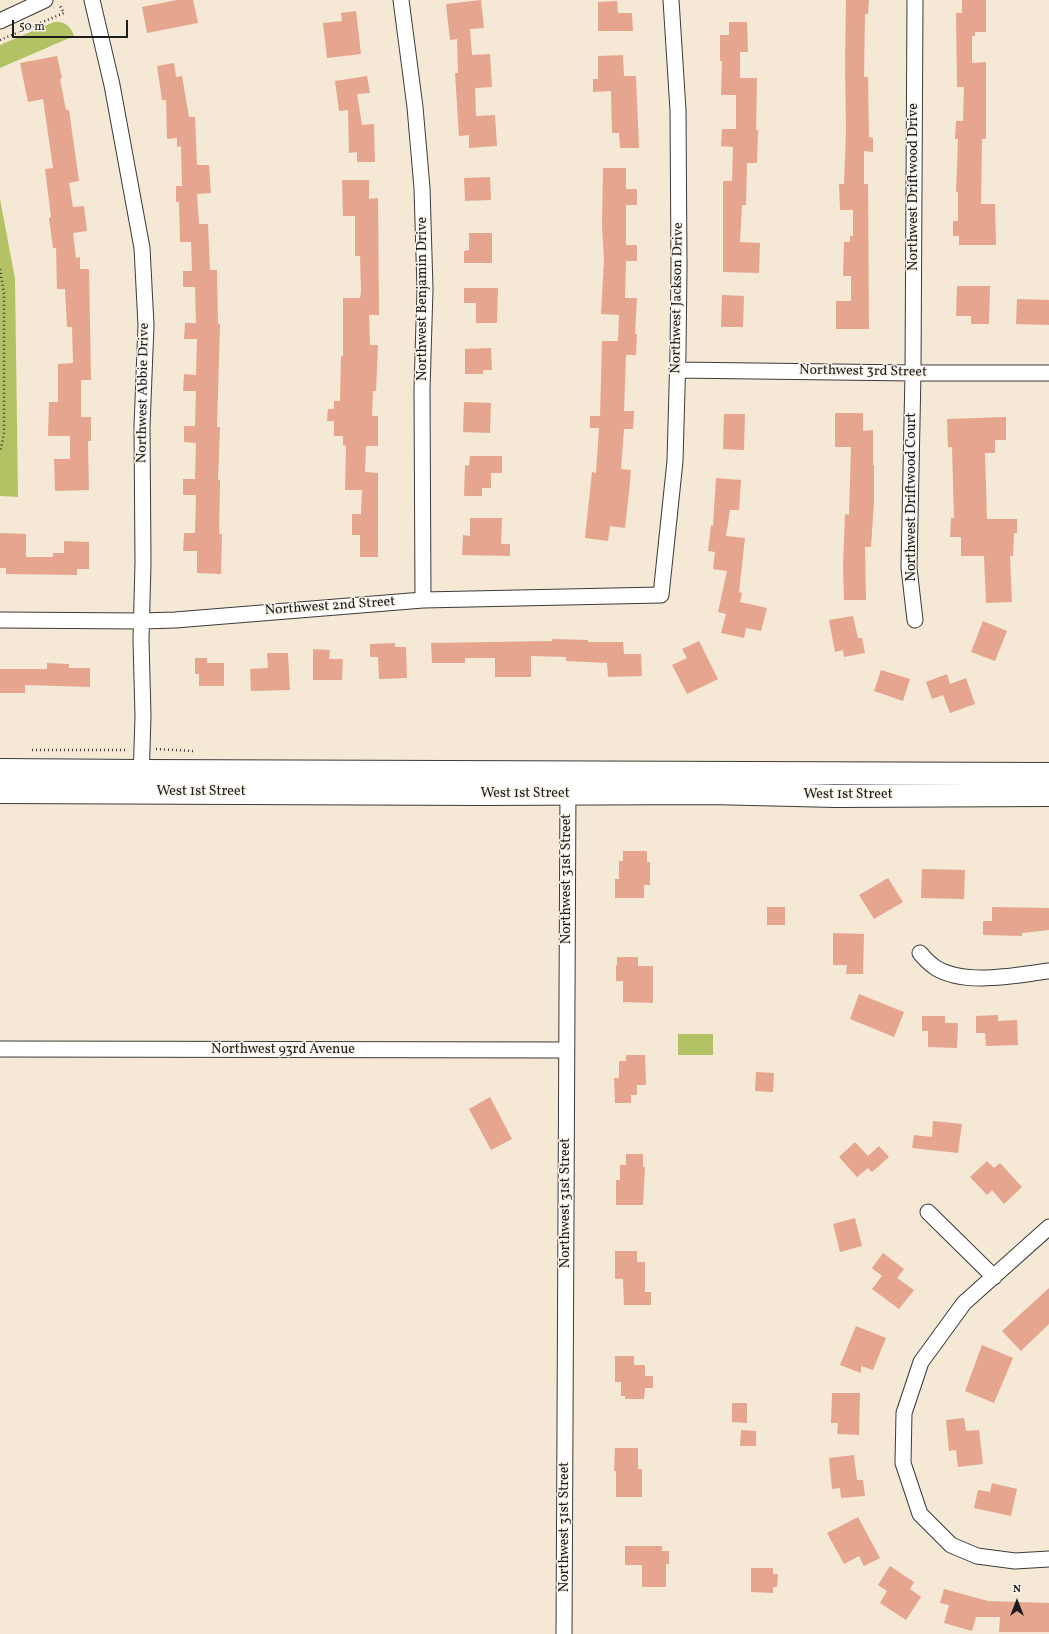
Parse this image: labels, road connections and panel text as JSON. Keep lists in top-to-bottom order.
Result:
{
  "streets": {
    "main road": ["West 1st Street"],
    "street": [
      "Northwest Driftwood Drive",
      "Northwest Jackson Drive",
      "Northwest Benjamin Drive",
      "Northwest 3rd Street",
      "Northwest Abbie Drive",
      "Northwest Driftwood Court",
      "Northwest 2nd Street",
      "Northwest 31st Street",
      "Northwest 93rd Avenue"
    ]
  },
  "crossings": [
    ["Northwest Driftwood Drive", "Northwest 3rd Street"],
    ["Northwest Driftwood Drive", "Northwest Driftwood Court"],
    ["Northwest Jackson Drive", "Northwest 3rd Street"],
    ["Northwest Jackson Drive", "Northwest 2nd Street"],
    ["Northwest Benjamin Drive", "Northwest 2nd Street"],
    ["Northwest 3rd Street", "Northwest Driftwood Court"],
    ["Northwest Abbie Drive", "Northwest 2nd Street"],
    ["Northwest Abbie Drive", "West 1st Street"],
    ["West 1st Street", "Northwest 31st Street"],
    ["Northwest 31st Street", "Northwest 93rd Avenue"]
  ],
  "scale_bar": "50 m",
  "north": "top"
}
